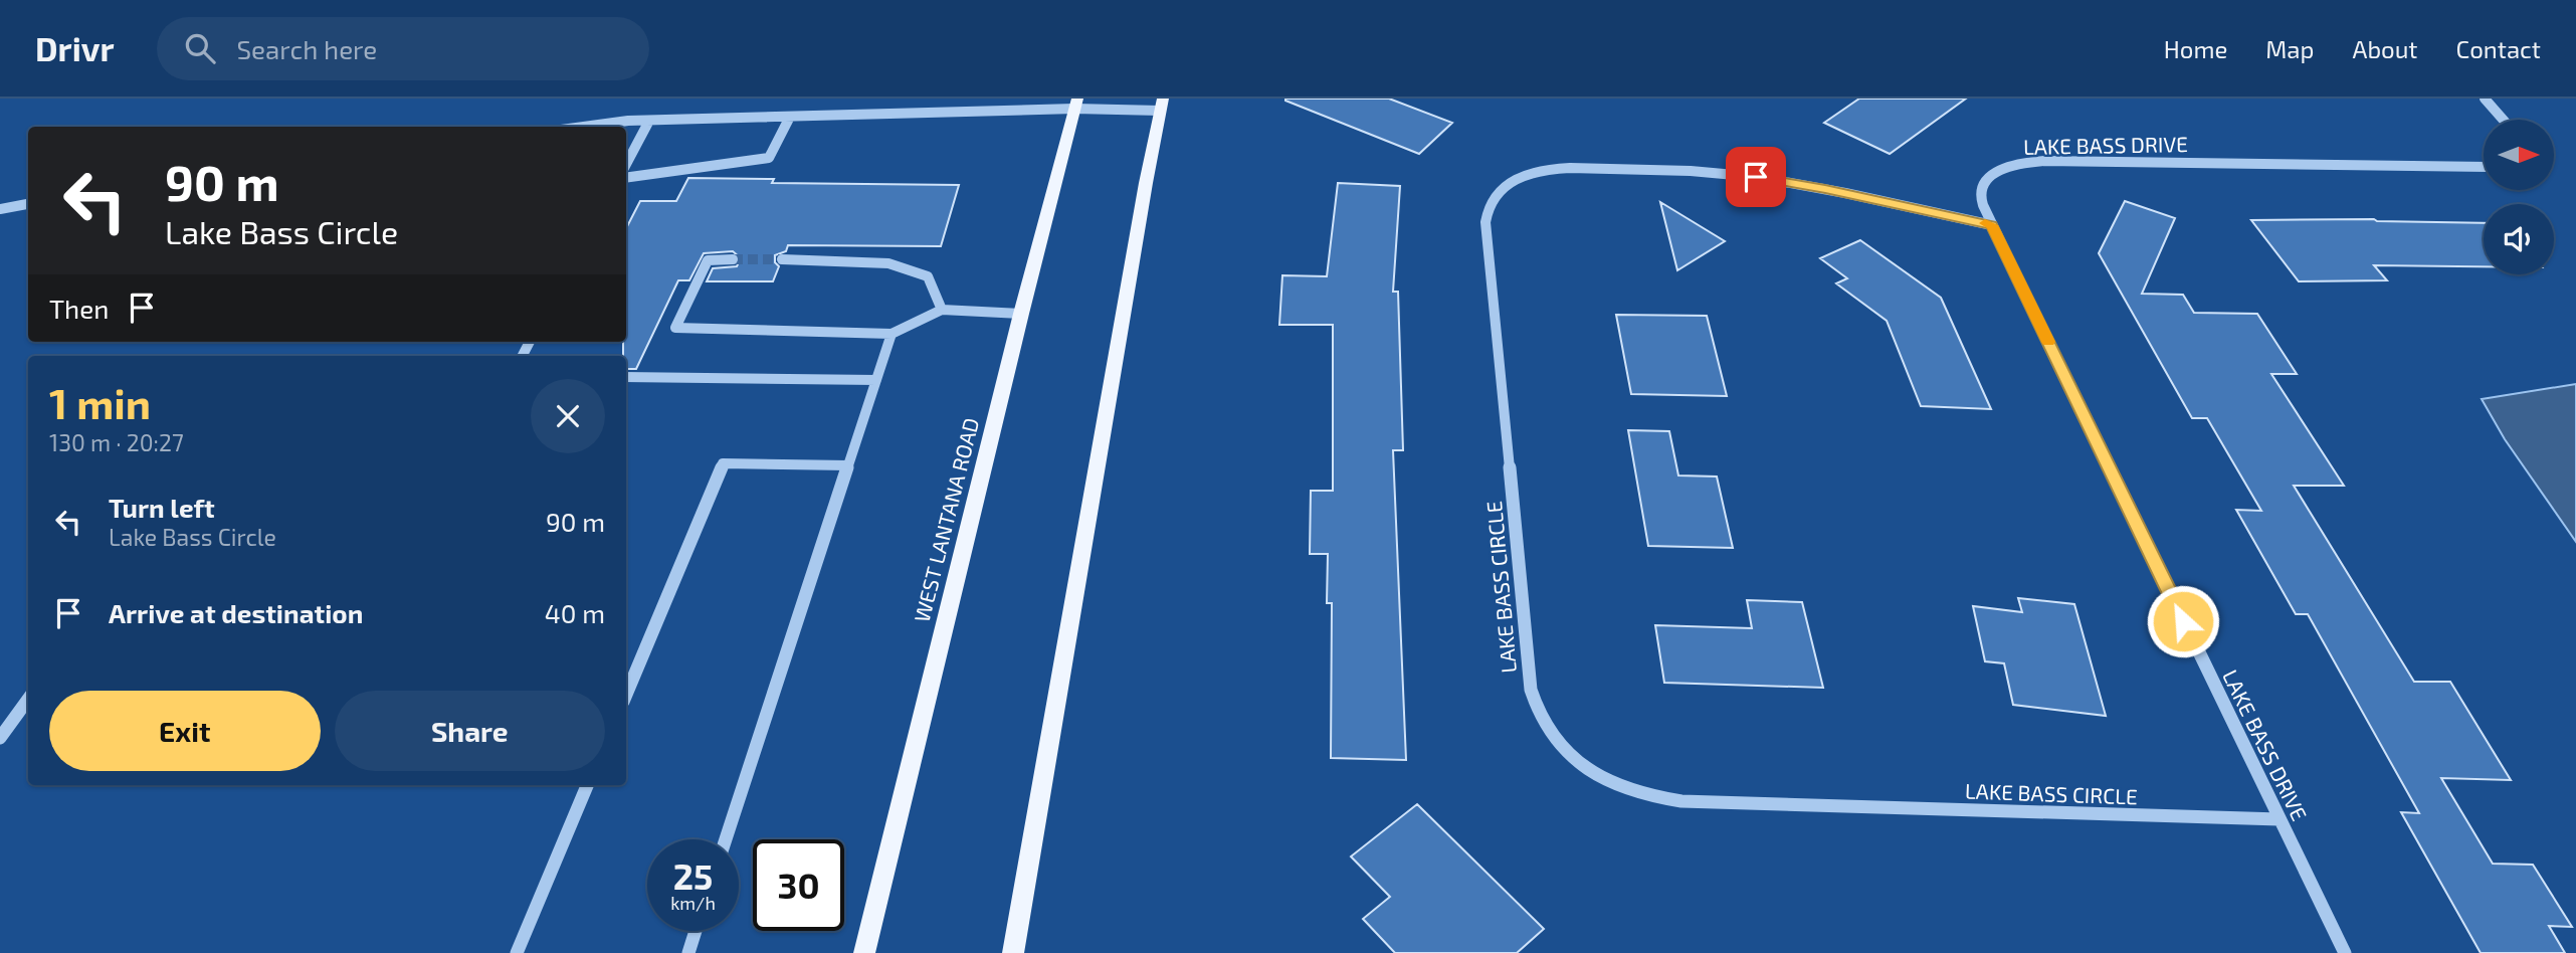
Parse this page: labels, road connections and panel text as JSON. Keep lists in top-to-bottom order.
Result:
{
  "streets": {
    "main road": ["WEST LANTANA ROAD"],
    "street": ["LAKE BASS DRIVE", "LAKE BASS CIRCLE"]
  },
  "crossings": [
    ["LAKE BASS DRIVE", "LAKE BASS CIRCLE"]
  ],
  "north": "right",
  "page": {
    "header": "Drivr",
    "search": "Search here",
    "nav": [
      "Home",
      "Map",
      "About",
      "Contact"
    ],
    "turn": ["90 m", "Lake Bass Circle"],
    "then": "Then",
    "heading": ["1 min", "130 m · 20:27"],
    "list": [
      {
        "name": "Turn left",
        "note": "Lake Bass Circle",
        "value": "90 m"
      },
      {
        "name": "Arrive at destination",
        "value": "40 m"
      }
    ],
    "buttons": ["Exit", "Share"],
    "speed": "25 km/h",
    "limit": "30"
  }
}
